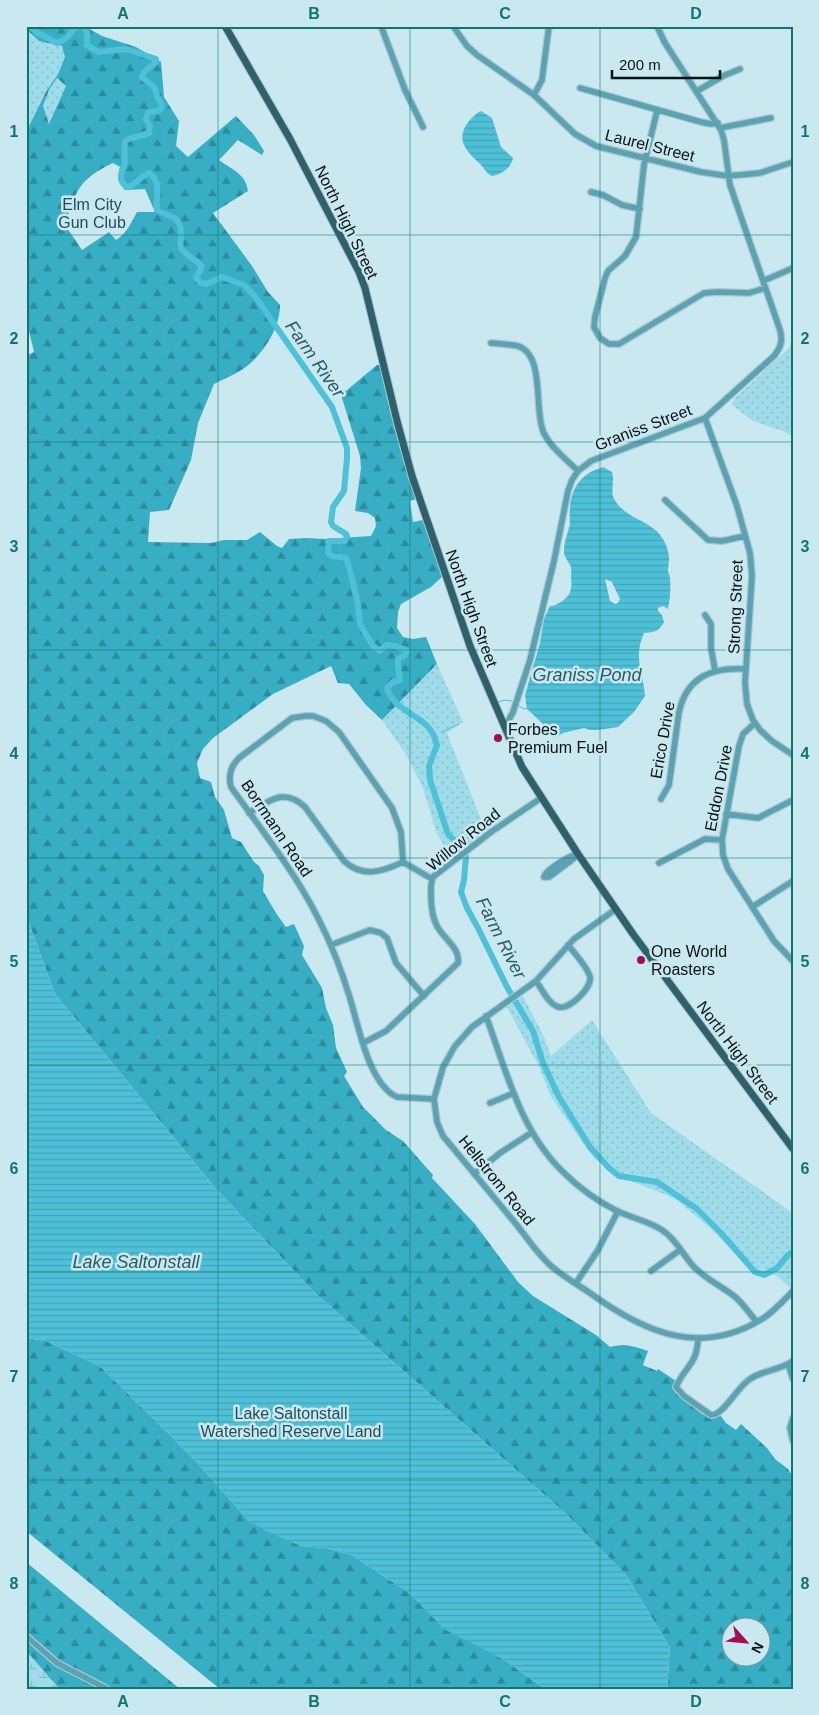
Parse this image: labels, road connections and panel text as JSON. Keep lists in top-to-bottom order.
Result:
{
  "streets": {
    "main road": ["North High Street"],
    "street": [
      "Laurel Street",
      "Graniss Street",
      "Strong Street",
      "Erico Drive",
      "Eddon Drive",
      "Borrmann Road",
      "Willow Road",
      "Hellstrom Road"
    ]
  },
  "crossings": [
    ["Laurel Street", "Graniss Street"],
    ["North High Street", "Willow Road"],
    ["North High Street", "Hellstrom Road"],
    ["Graniss Street", "Strong Street"],
    ["Strong Street", "Erico Drive"],
    ["Strong Street", "Eddon Drive"],
    ["Borrmann Road", "Willow Road"],
    ["Borrmann Road", "Hellstrom Road"]
  ],
  "water": ["Farm River", "Graniss Pond", "Lake Saltonstall"],
  "parks": ["Elm City Gun Club", "Lake Saltonstall Watershed Reserve Land"],
  "places": ["Forbes Premium Fuel", "One World Roasters"],
  "scale_bar": "200 m",
  "north": "bottom right",
  "grid": {
    "columns": [
      "A",
      "B",
      "C",
      "D"
    ],
    "rows": [
      "1",
      "2",
      "3",
      "4",
      "5",
      "6",
      "7",
      "8"
    ]
  }
}
